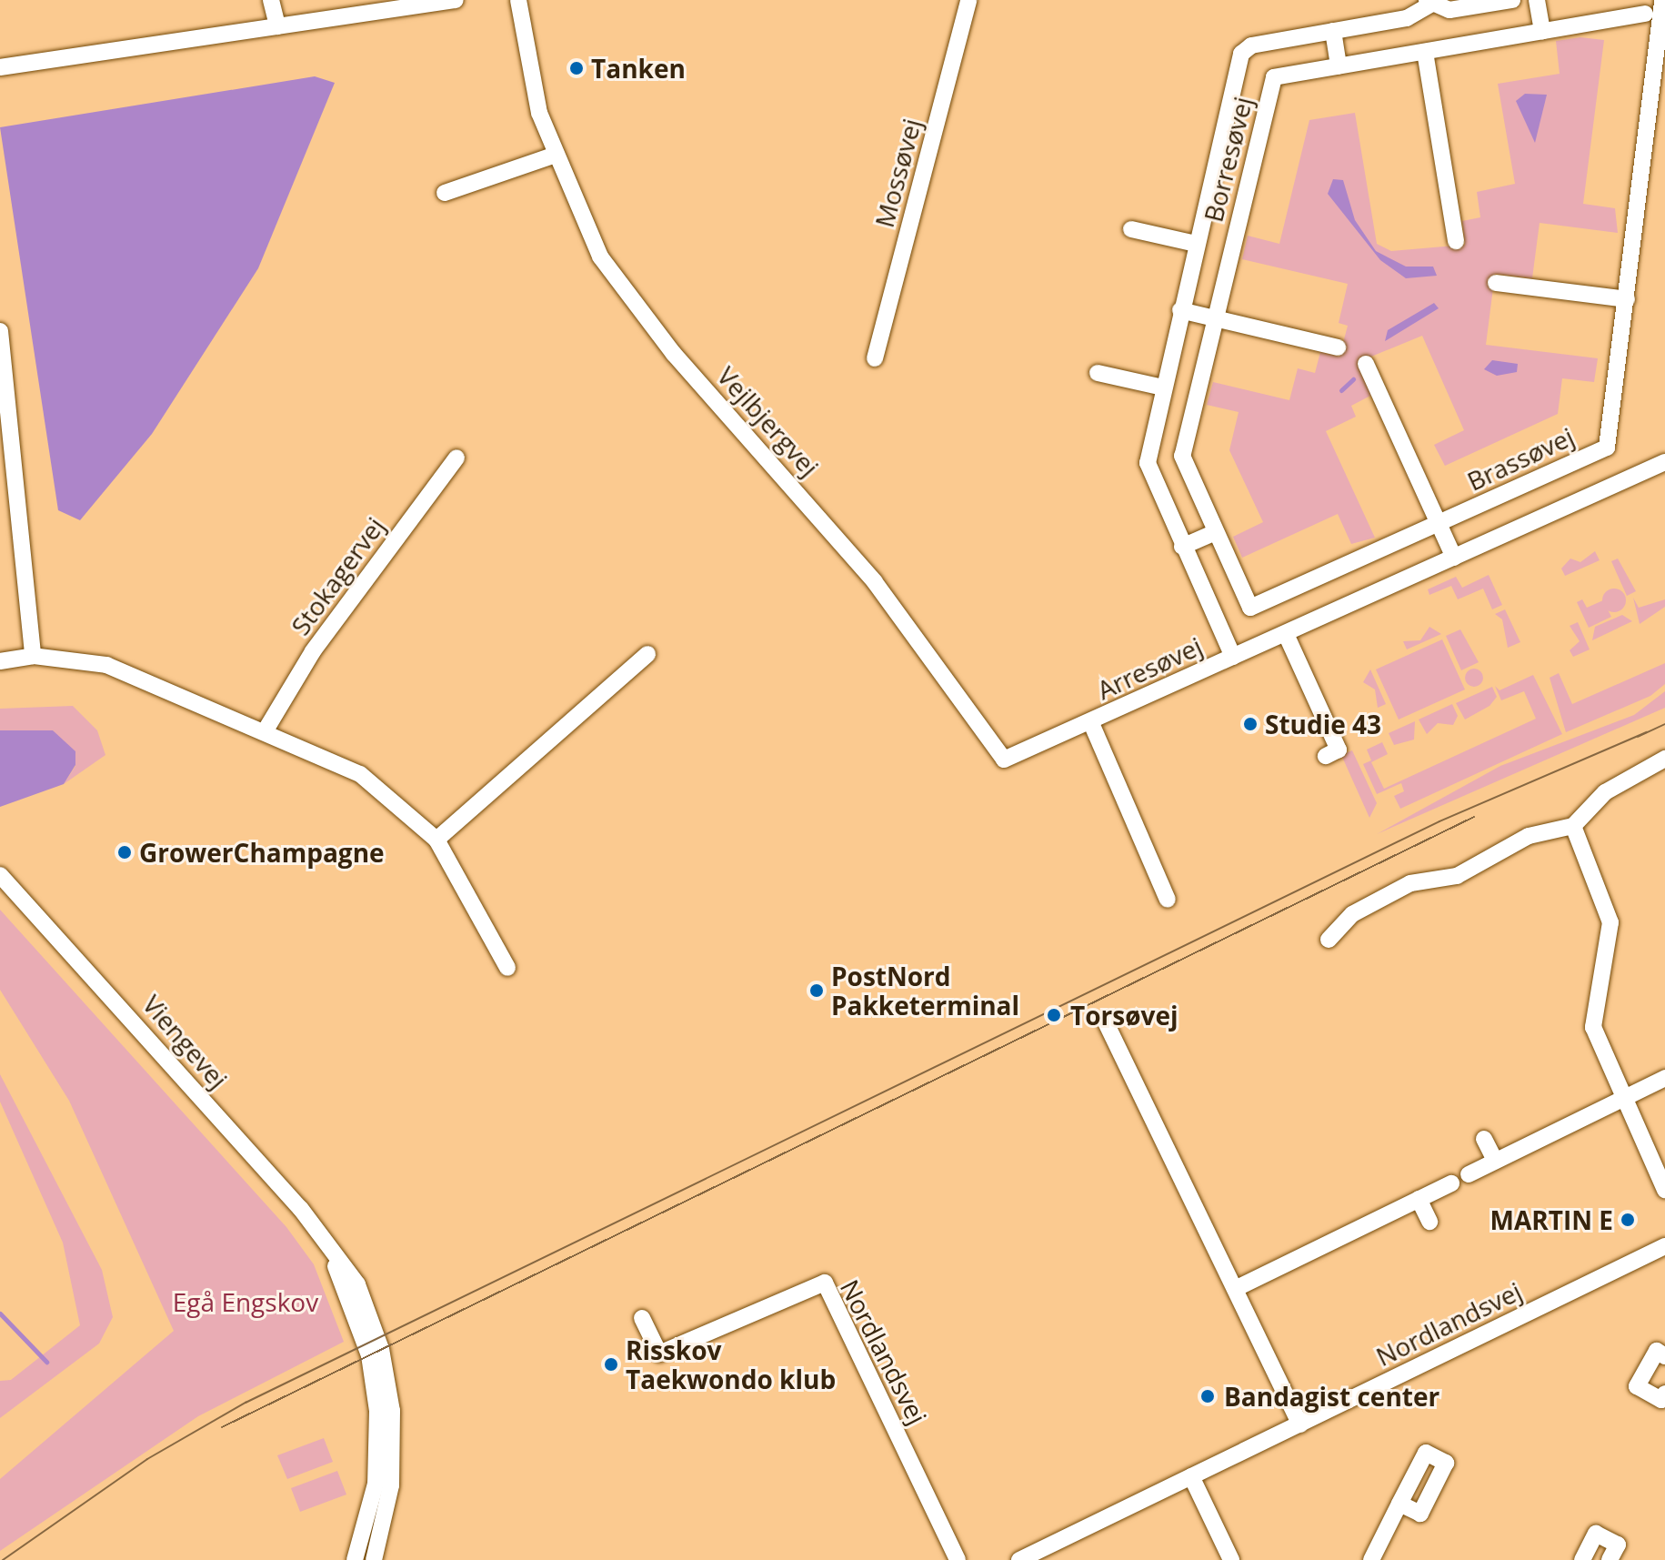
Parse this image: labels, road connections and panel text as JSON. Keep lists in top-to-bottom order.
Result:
{
  "streets": {
    "street": [
      "Borresøvej",
      "Mossøvej",
      "Vejlbjergvej",
      "Brassøvej",
      "Stokagervej",
      "Arresøvej",
      "Viengevej",
      "Nordlandsvej"
    ]
  },
  "crossings": [
    ["Borresøvej", "Brassøvej"],
    ["Borresøvej", "Arresøvej"],
    ["Vejlbjergvej", "Arresøvej"]
  ],
  "parks": ["Egå Engskov"],
  "places": [
    "Tanken",
    "Studie 43",
    "GrowerChampagne",
    "PostNord Pakketerminal",
    "Torsøvej",
    "MARTIN E",
    "Risskov Taekwondo klub",
    "Bandagist center"
  ]
}
